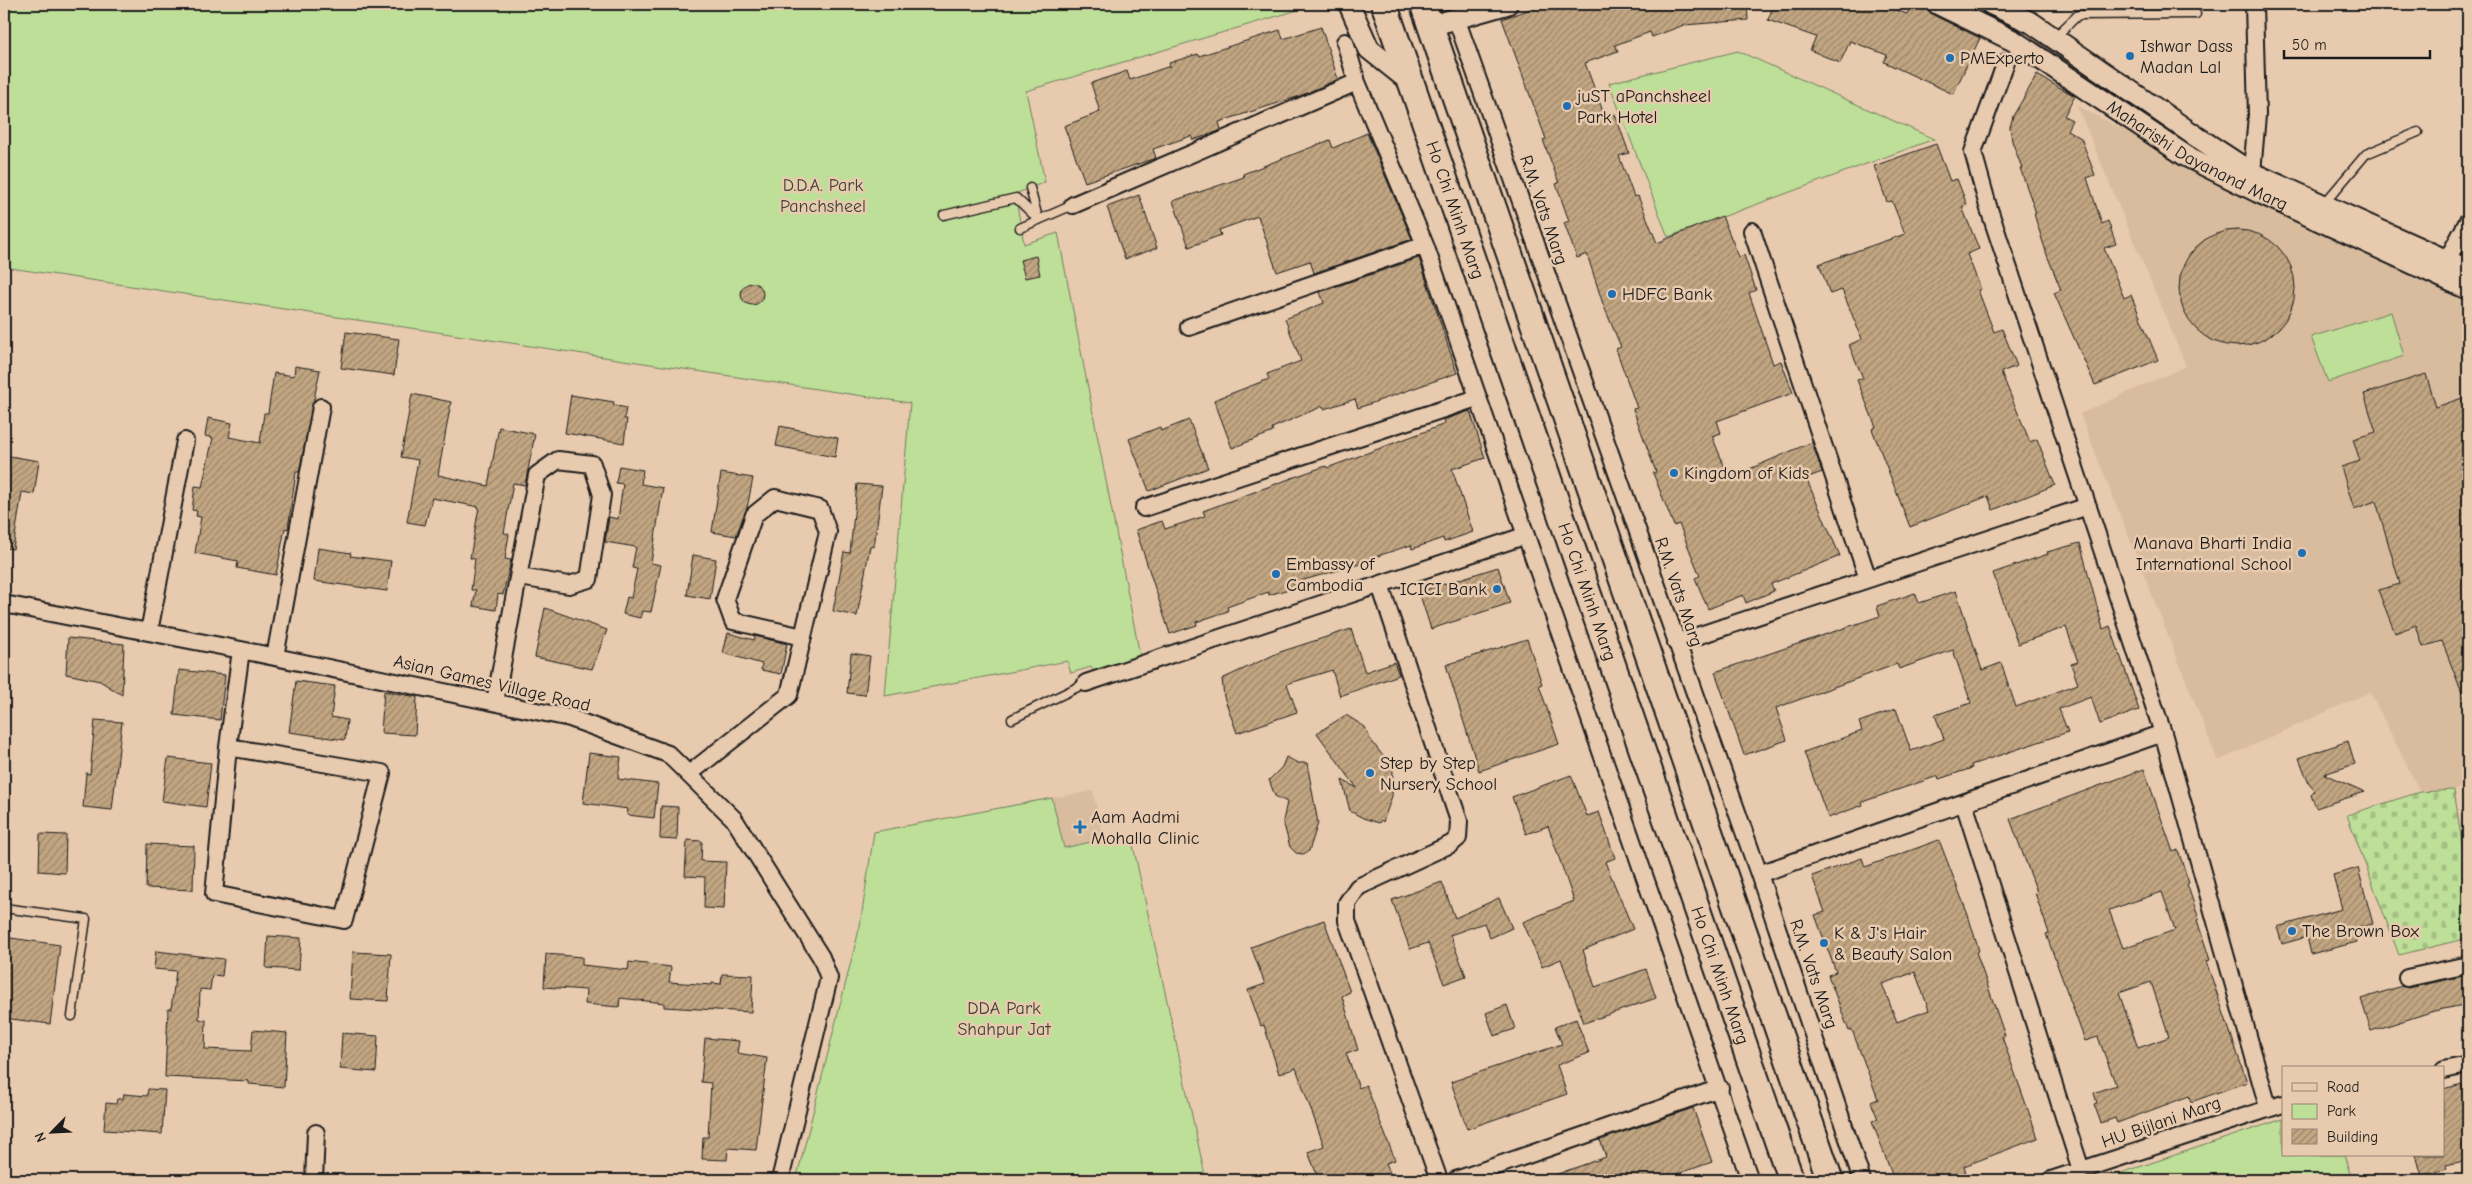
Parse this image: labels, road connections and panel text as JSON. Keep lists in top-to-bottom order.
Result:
{
  "streets": {
    "main road": ["Ho Chi Minh Marg"],
    "street": [
      "Maharishi Dayanand Marg",
      "R.M. Vats Marg",
      "Asian Games Village Road",
      "HU Bijlani Marg"
    ]
  },
  "parks": ["D.D.A. Park Panchsheel", "DDA Park Shahpur Jat"],
  "places": {
    "other": [
      "Ishwar Dass Madan Lal",
      "PMExperto",
      "juST aPanchsheel Park Hotel",
      "HDFC Bank",
      "Kingdom of Kids",
      "Manava Bharti India International School",
      "Embassy of Cambodia",
      "ICICI Bank",
      "Step by Step Nursery School",
      "The Brown Box",
      "K & J's Hair & Beauty Salon"
    ],
    "health": ["Aam Aadmi Mohalla Clinic"]
  },
  "legend": ["Road", "Park", "Building"],
  "scale_bar": "50 m",
  "north": "bottom left"
}
